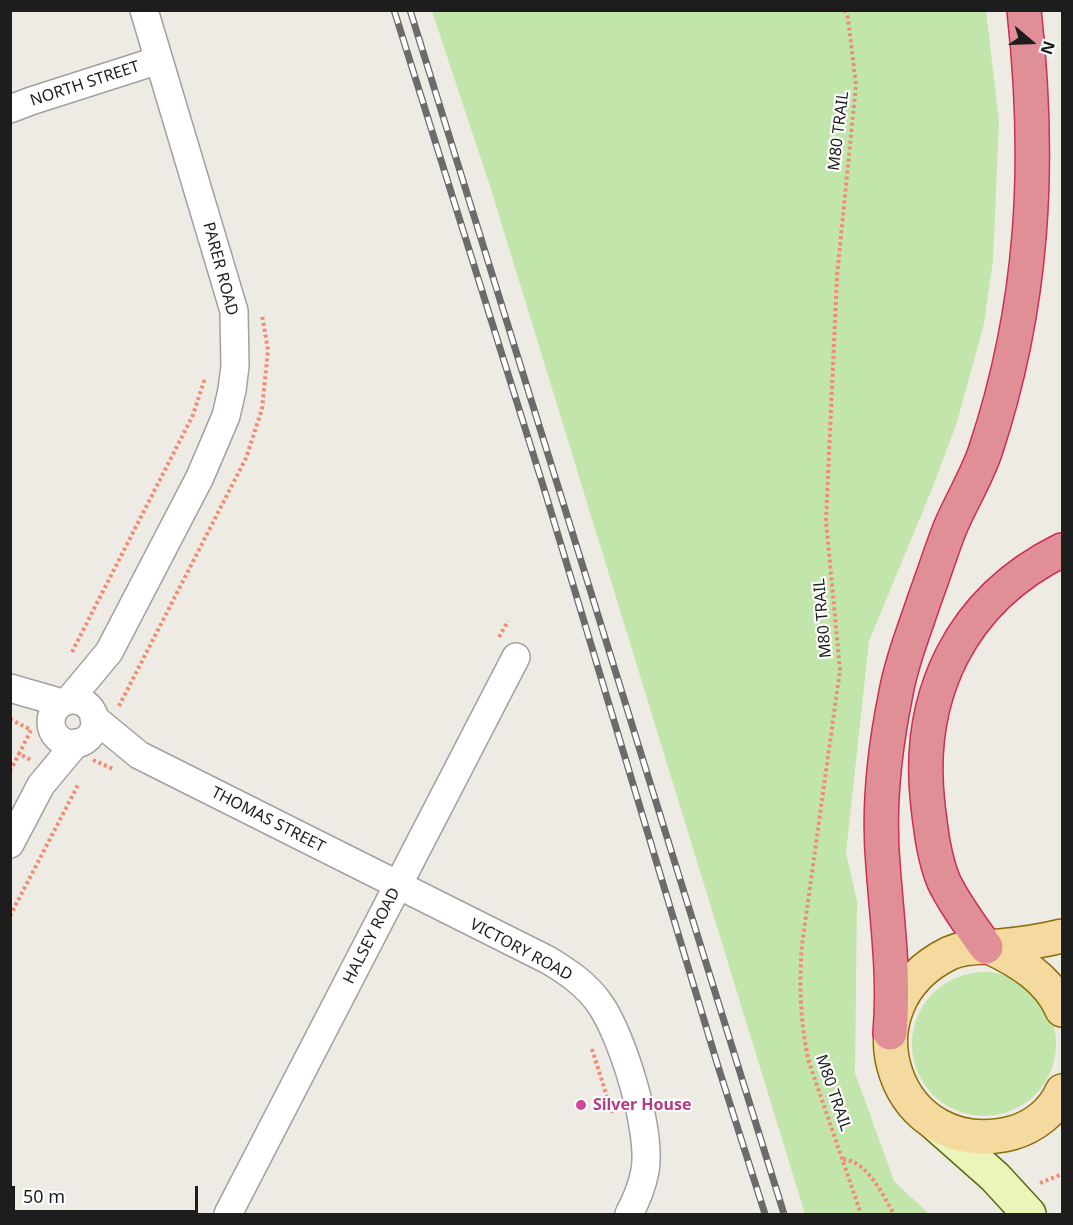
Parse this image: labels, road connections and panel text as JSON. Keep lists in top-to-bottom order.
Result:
{
  "streets": {
    "street": [
      "NORTH STREET",
      "PARER ROAD",
      "THOMAS STREET",
      "HALSEY ROAD",
      "VICTORY ROAD"
    ],
    "path": ["M80 TRAIL"]
  },
  "crossings": [
    ["NORTH STREET", "PARER ROAD"],
    ["PARER ROAD", "THOMAS STREET"],
    ["THOMAS STREET", "HALSEY ROAD"],
    ["THOMAS STREET", "VICTORY ROAD"],
    ["HALSEY ROAD", "VICTORY ROAD"]
  ],
  "places": ["Silver House"],
  "scale_bar": "50 m",
  "north": "right"
}
